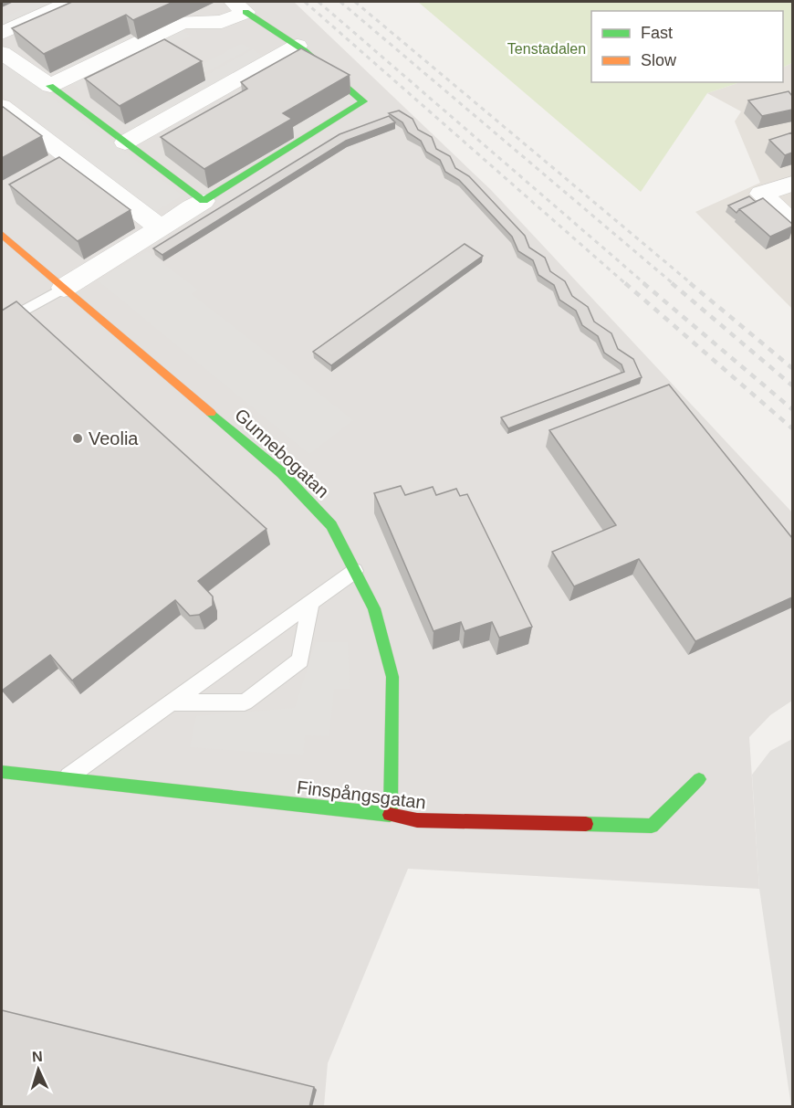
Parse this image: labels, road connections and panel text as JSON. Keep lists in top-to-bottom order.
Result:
{
  "streets": {
    "street": ["Gunnebogatan", "Finspångsgatan"]
  },
  "crossings": [
    ["Gunnebogatan", "Finspångsgatan"]
  ],
  "parks": ["Tenstadalen"],
  "places": ["Veolia"],
  "legend": ["Fast", "Slow"],
  "north": "top"
}
